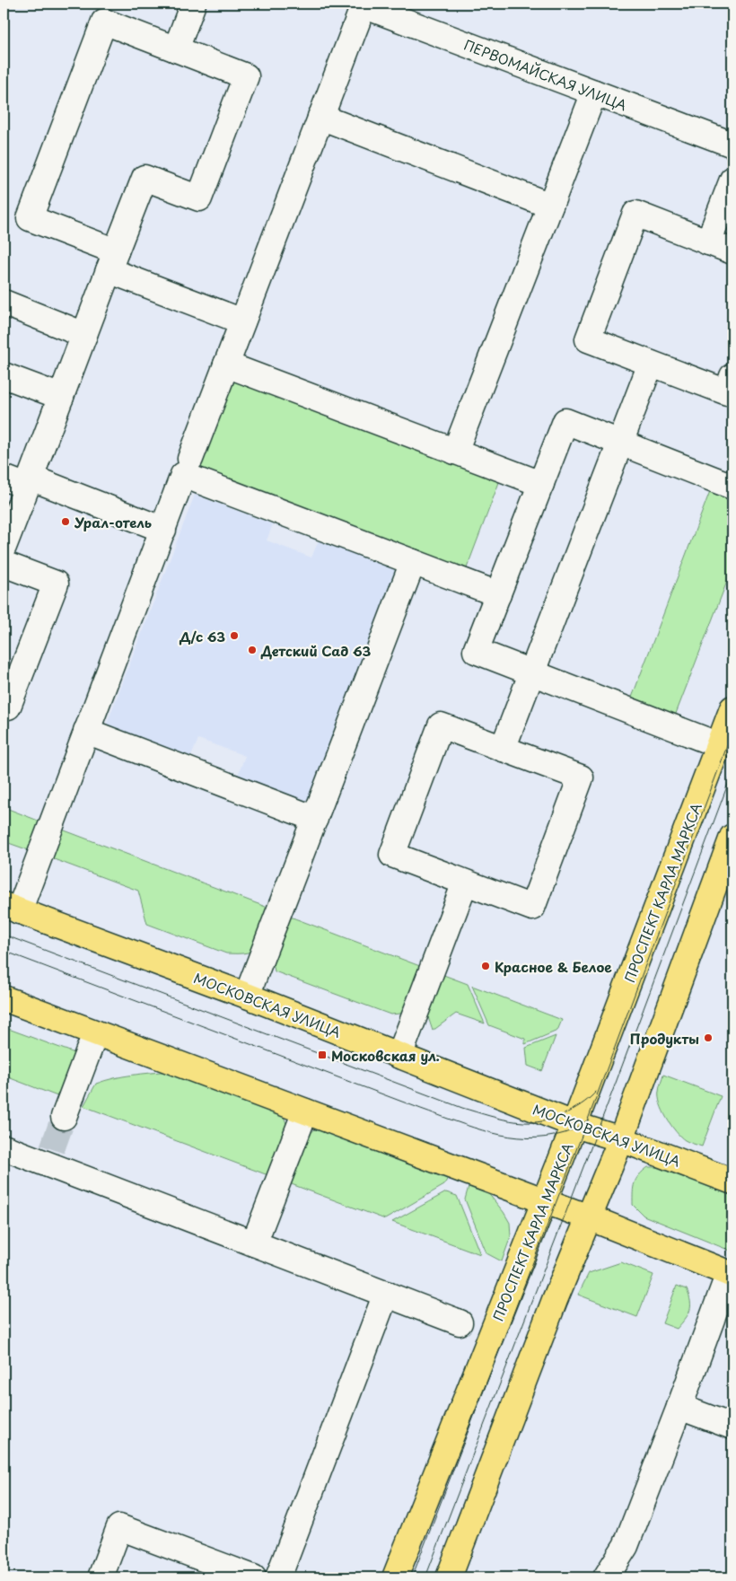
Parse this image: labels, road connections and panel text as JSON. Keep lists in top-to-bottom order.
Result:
{
  "streets": {
    "main road": ["ПРОСПЕКТ КАРЛА МАРКСА", "МОСКОВСКАЯ УЛИЦА"],
    "street": ["ПЕРВОМАЙСКАЯ УЛИЦА"]
  },
  "crossings": [
    ["ПРОСПЕКТ КАРЛА МАРКСА", "МОСКОВСКАЯ УЛИЦА"]
  ],
  "places": {
    "other": [
      "Урал-отель",
      "Д/с 63",
      "Детский Сад 63",
      "Красное & Белое",
      "Продукты"
    ],
    "transit": ["Московская ул."]
  }
}
